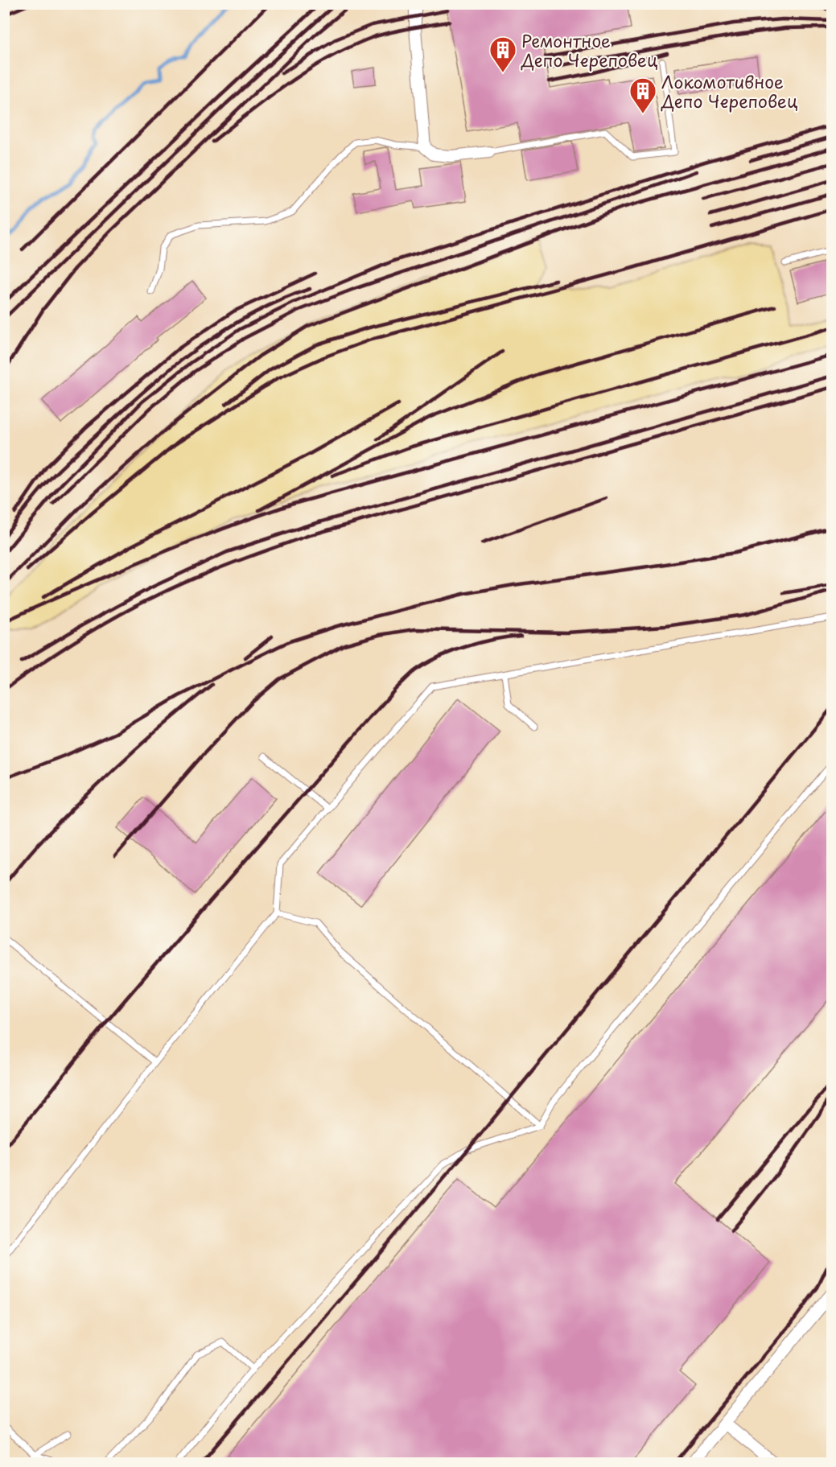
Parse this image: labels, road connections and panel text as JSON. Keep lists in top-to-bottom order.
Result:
{
  "places": {
    "building": ["Ремонтное Депо Череповец", "Локомотивное Депо Череповец"]
  }
}
